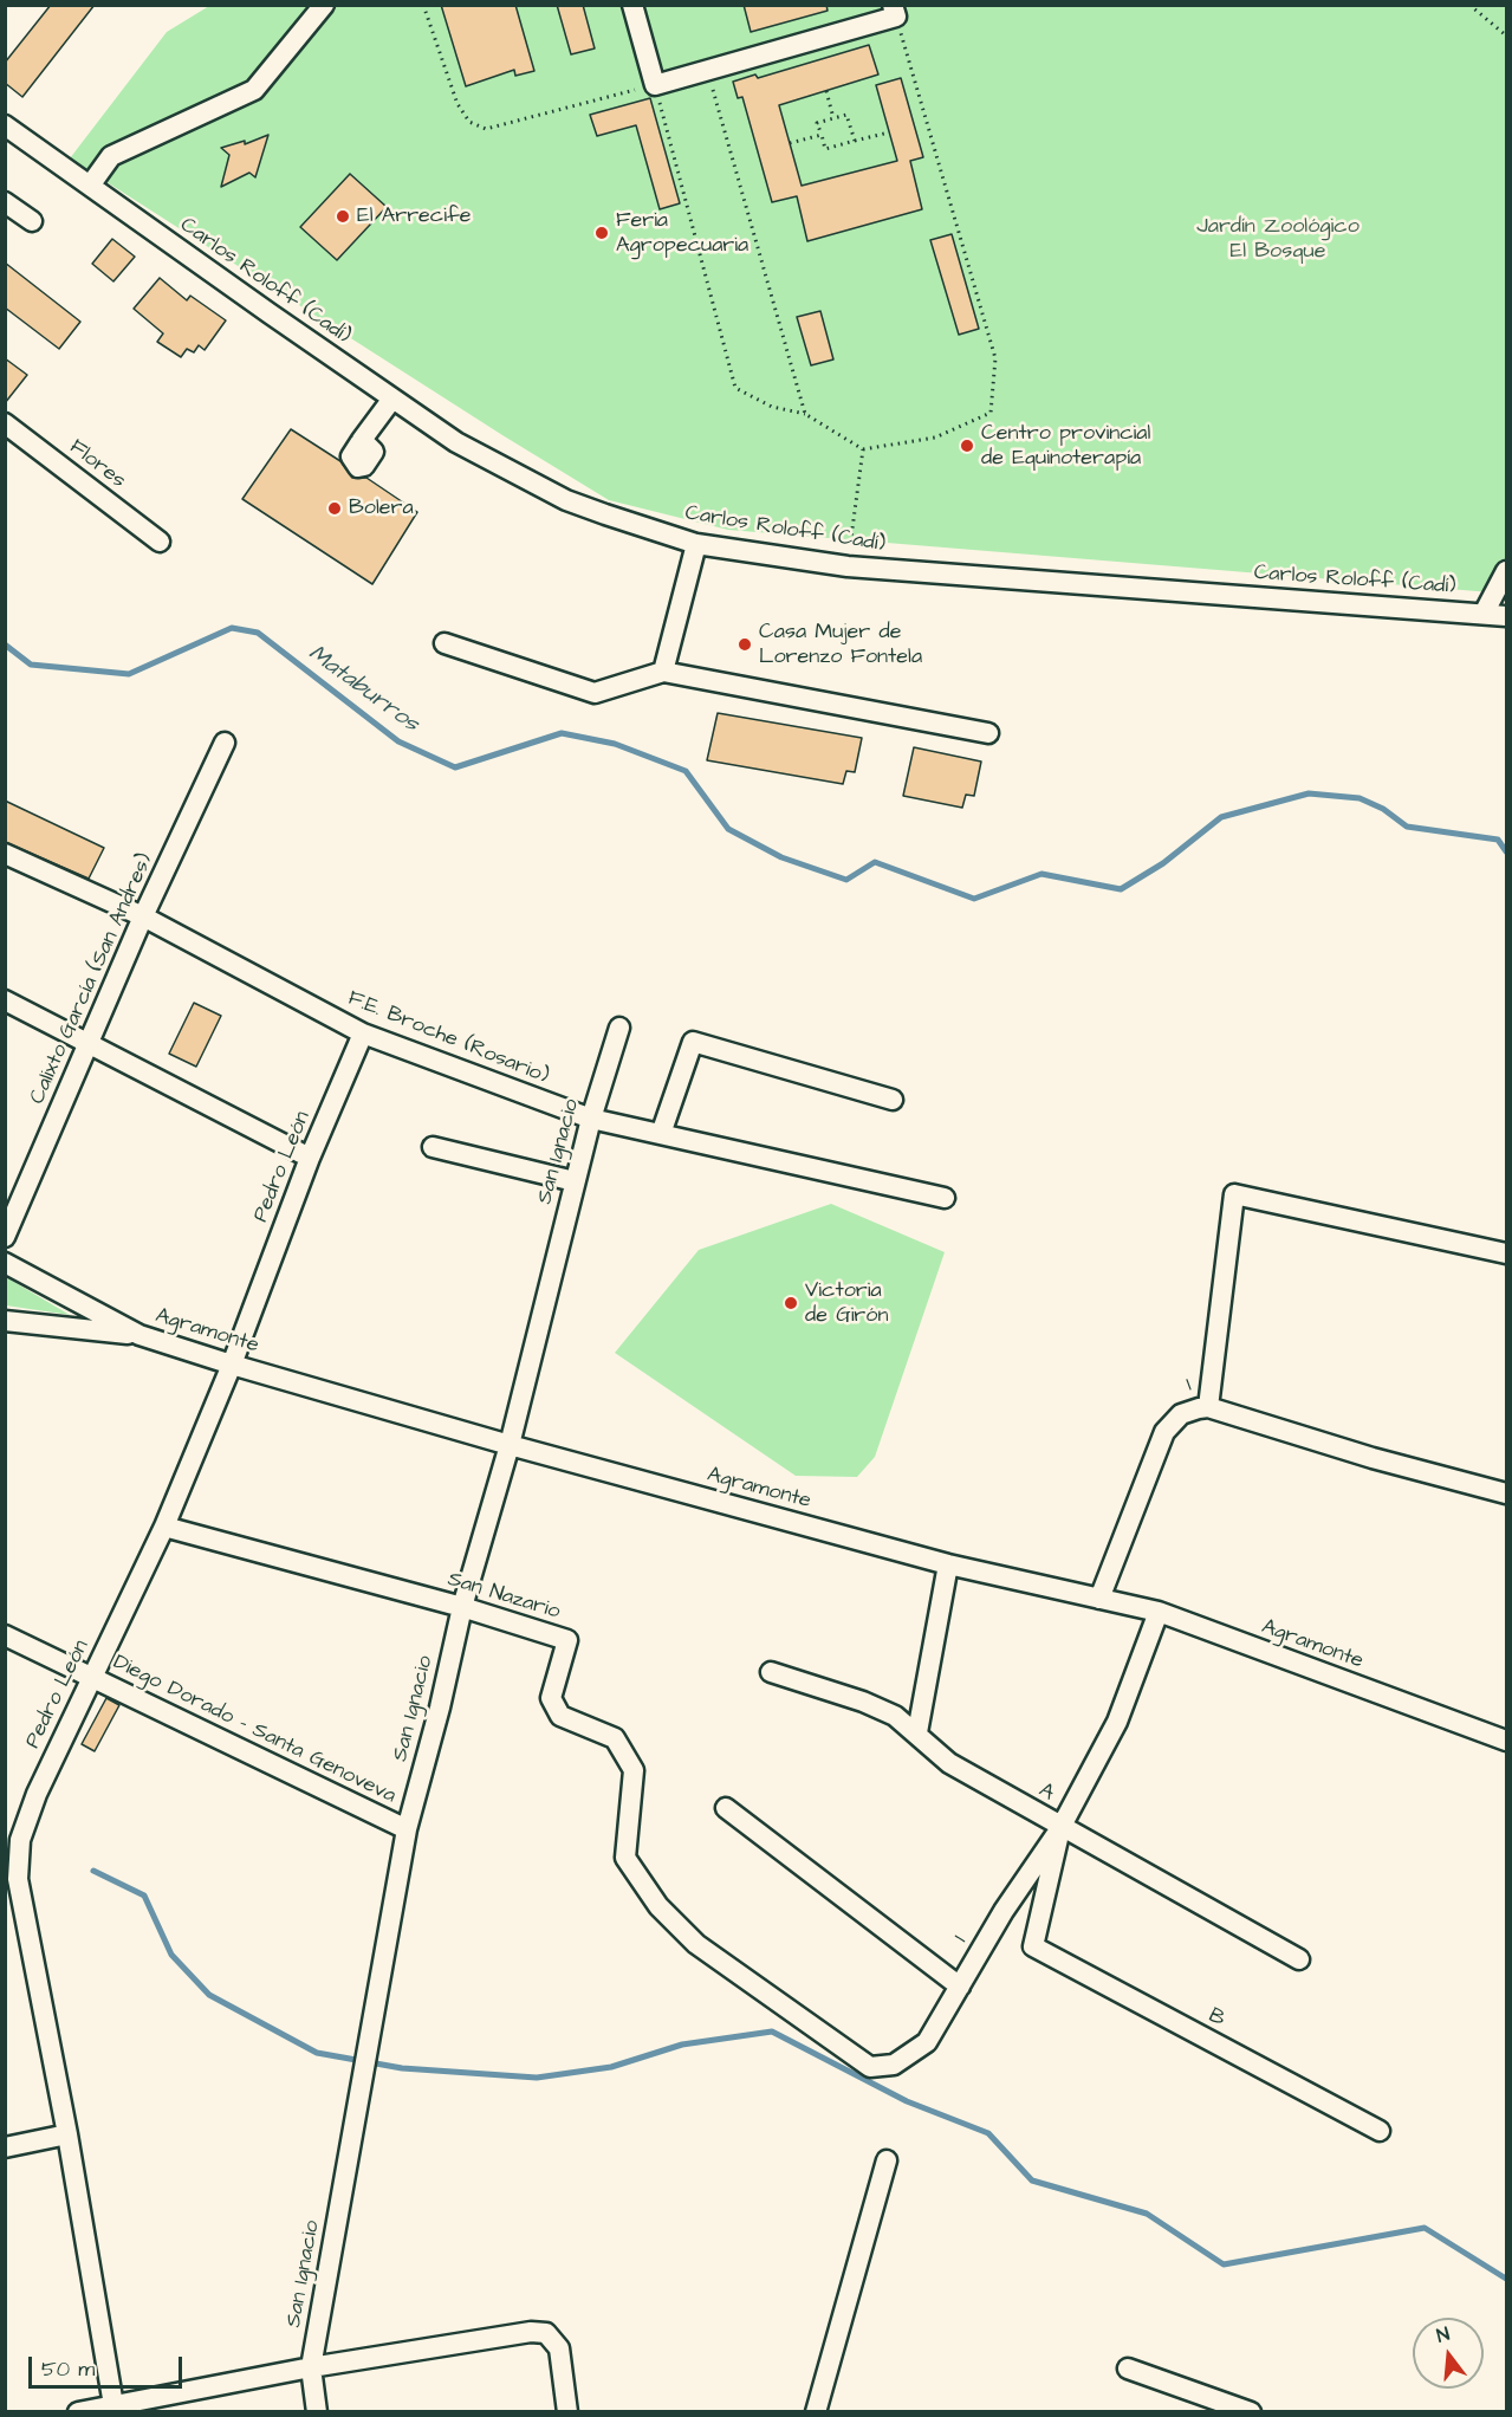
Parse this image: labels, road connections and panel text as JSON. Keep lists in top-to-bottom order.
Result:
{
  "streets": {
    "street": [
      "Carlos Roloff (Cadí)",
      "Flores",
      "Calixto García (San Andres)",
      "F.E. Broche (Rosario)",
      "San Ignacio",
      "Pedro León",
      "Agramonte",
      "1",
      "San Nazario",
      "Diego Dorado - Santa Genoveva",
      "A",
      "B"
    ]
  },
  "crossings": [
    ["Calixto García (San Andres)", "F.E. Broche (Rosario)"],
    ["F.E. Broche (Rosario)", "San Ignacio"],
    ["F.E. Broche (Rosario)", "Pedro León"],
    ["San Ignacio", "Agramonte"],
    ["San Ignacio", "San Nazario"],
    ["San Ignacio", "Diego Dorado - Santa Genoveva"],
    ["Pedro León", "Agramonte"],
    ["Pedro León", "San Nazario"],
    ["Pedro León", "Diego Dorado - Santa Genoveva"],
    ["Agramonte", "1"],
    ["1", "San Nazario"],
    ["1", "A"],
    ["1", "B"]
  ],
  "water": ["Mataburros"],
  "parks": ["Jardín Zoológico El Bosque"],
  "places": [
    "El Arrecife",
    "Feria Agropecuaria",
    "Centro provincial de Equinoterapía",
    "Bolera",
    "Casa Mujer de Lorenzo Fontela",
    "Victoria de Girón"
  ],
  "scale_bar": "50 m",
  "north": "top"
}
